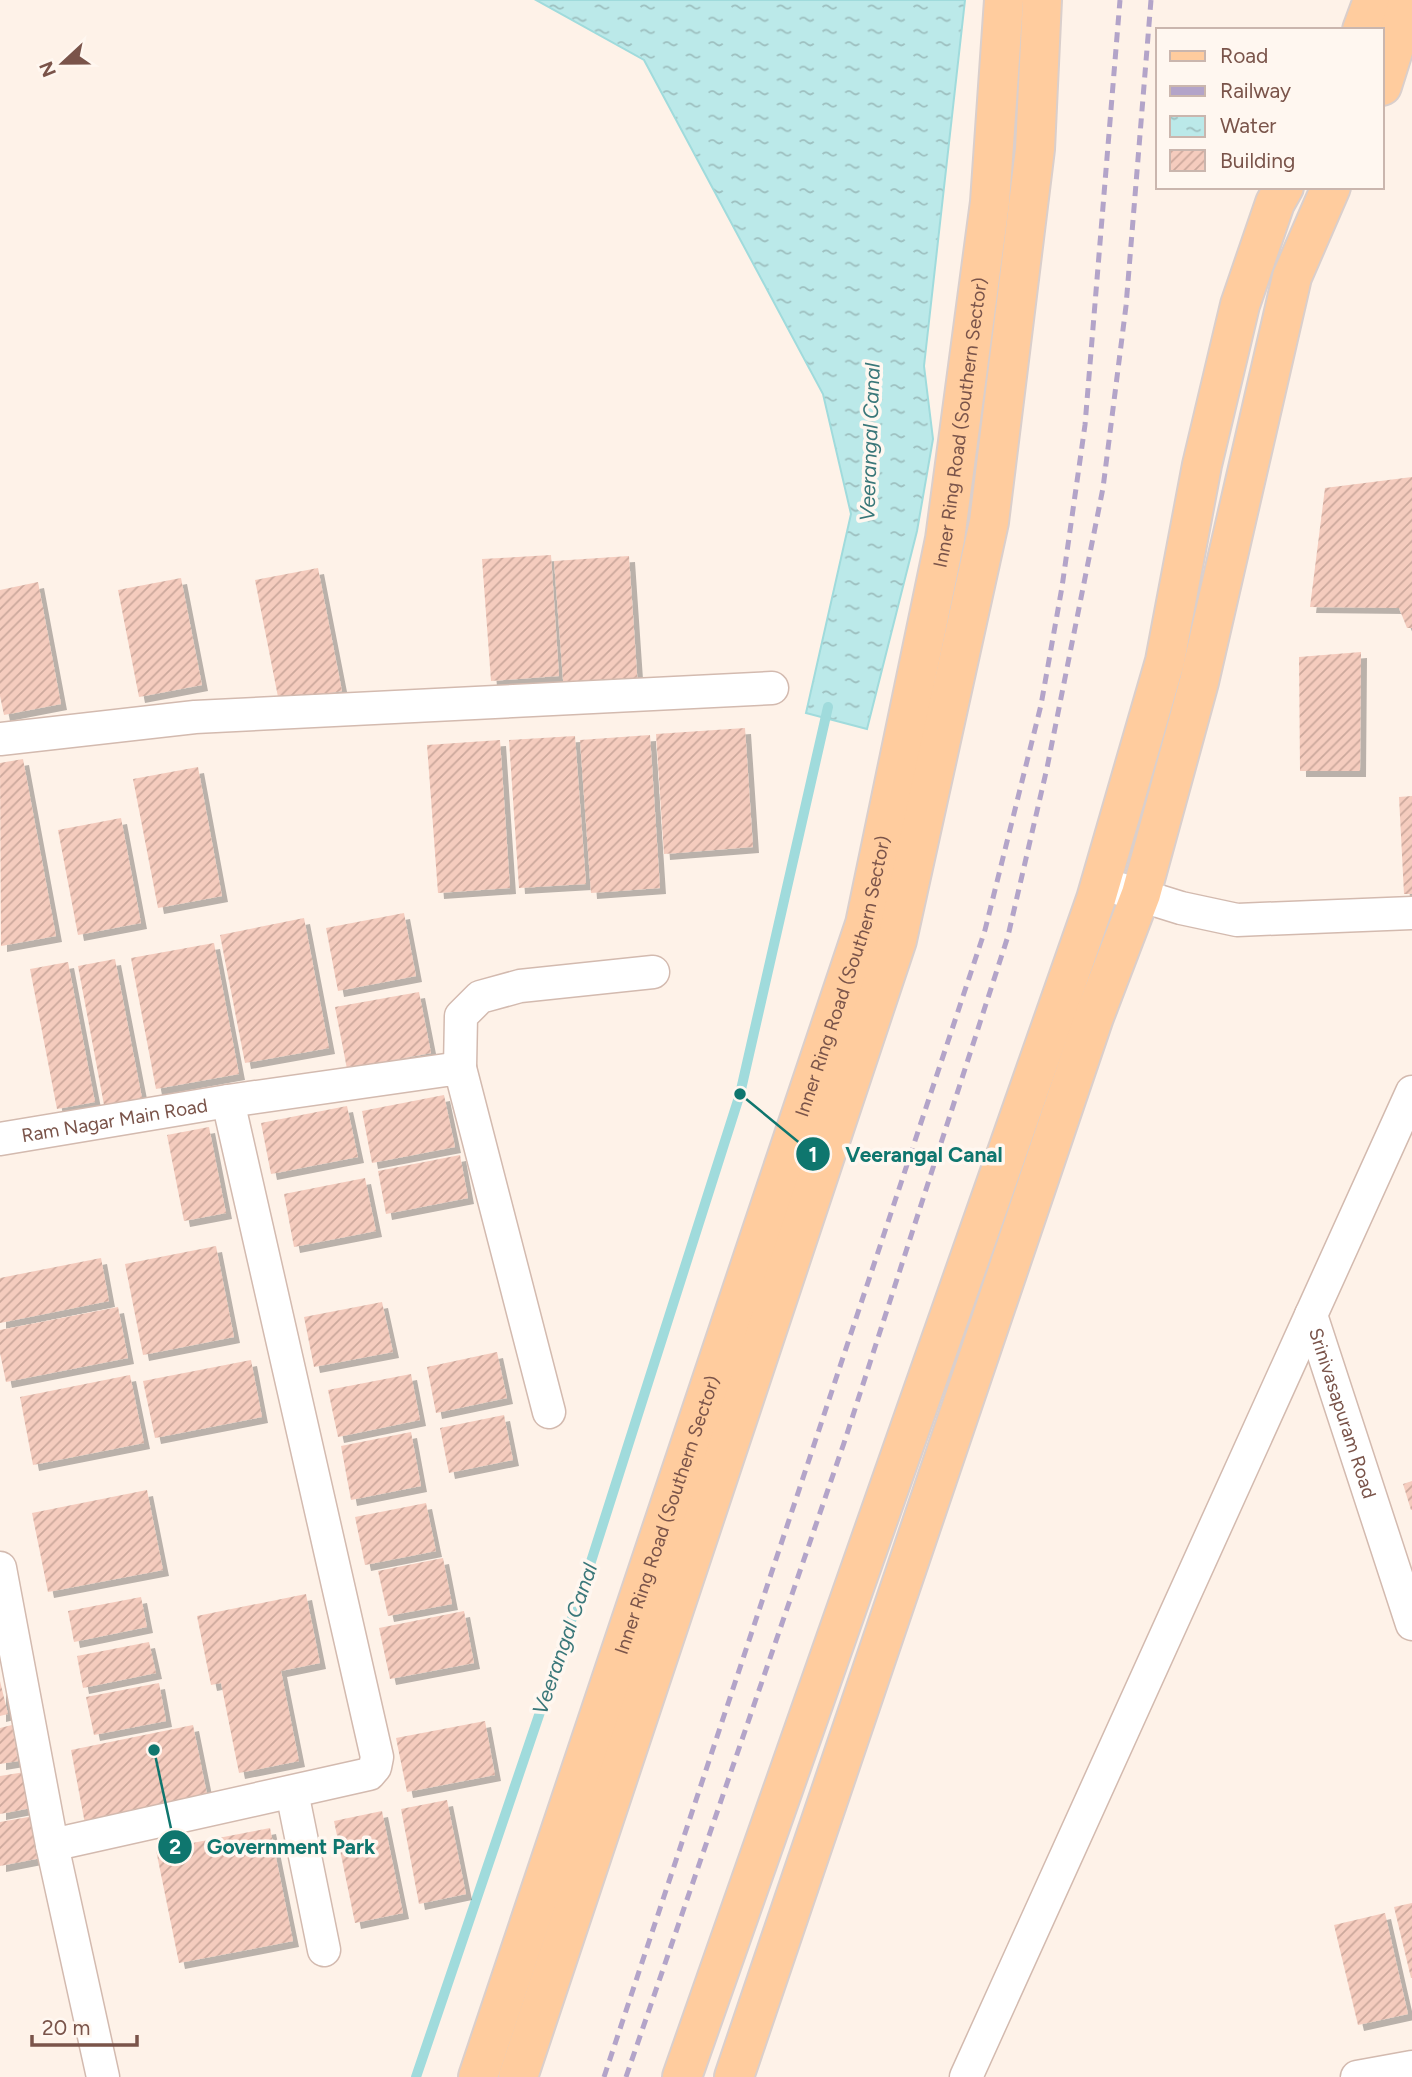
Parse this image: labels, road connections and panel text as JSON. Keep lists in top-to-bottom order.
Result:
{
  "streets": {
    "main road": ["Inner Ring Road (Southern Sector)"],
    "street": ["Ram Nagar Main Road", "Srinivasapuram Road"]
  },
  "water": ["Veerangal Canal"],
  "places": ["Veerangal Canal", "Government Park"],
  "legend": [
    "Road",
    "Railway",
    "Water",
    "Building"
  ],
  "scale_bar": "20 m",
  "north": "left"
}
